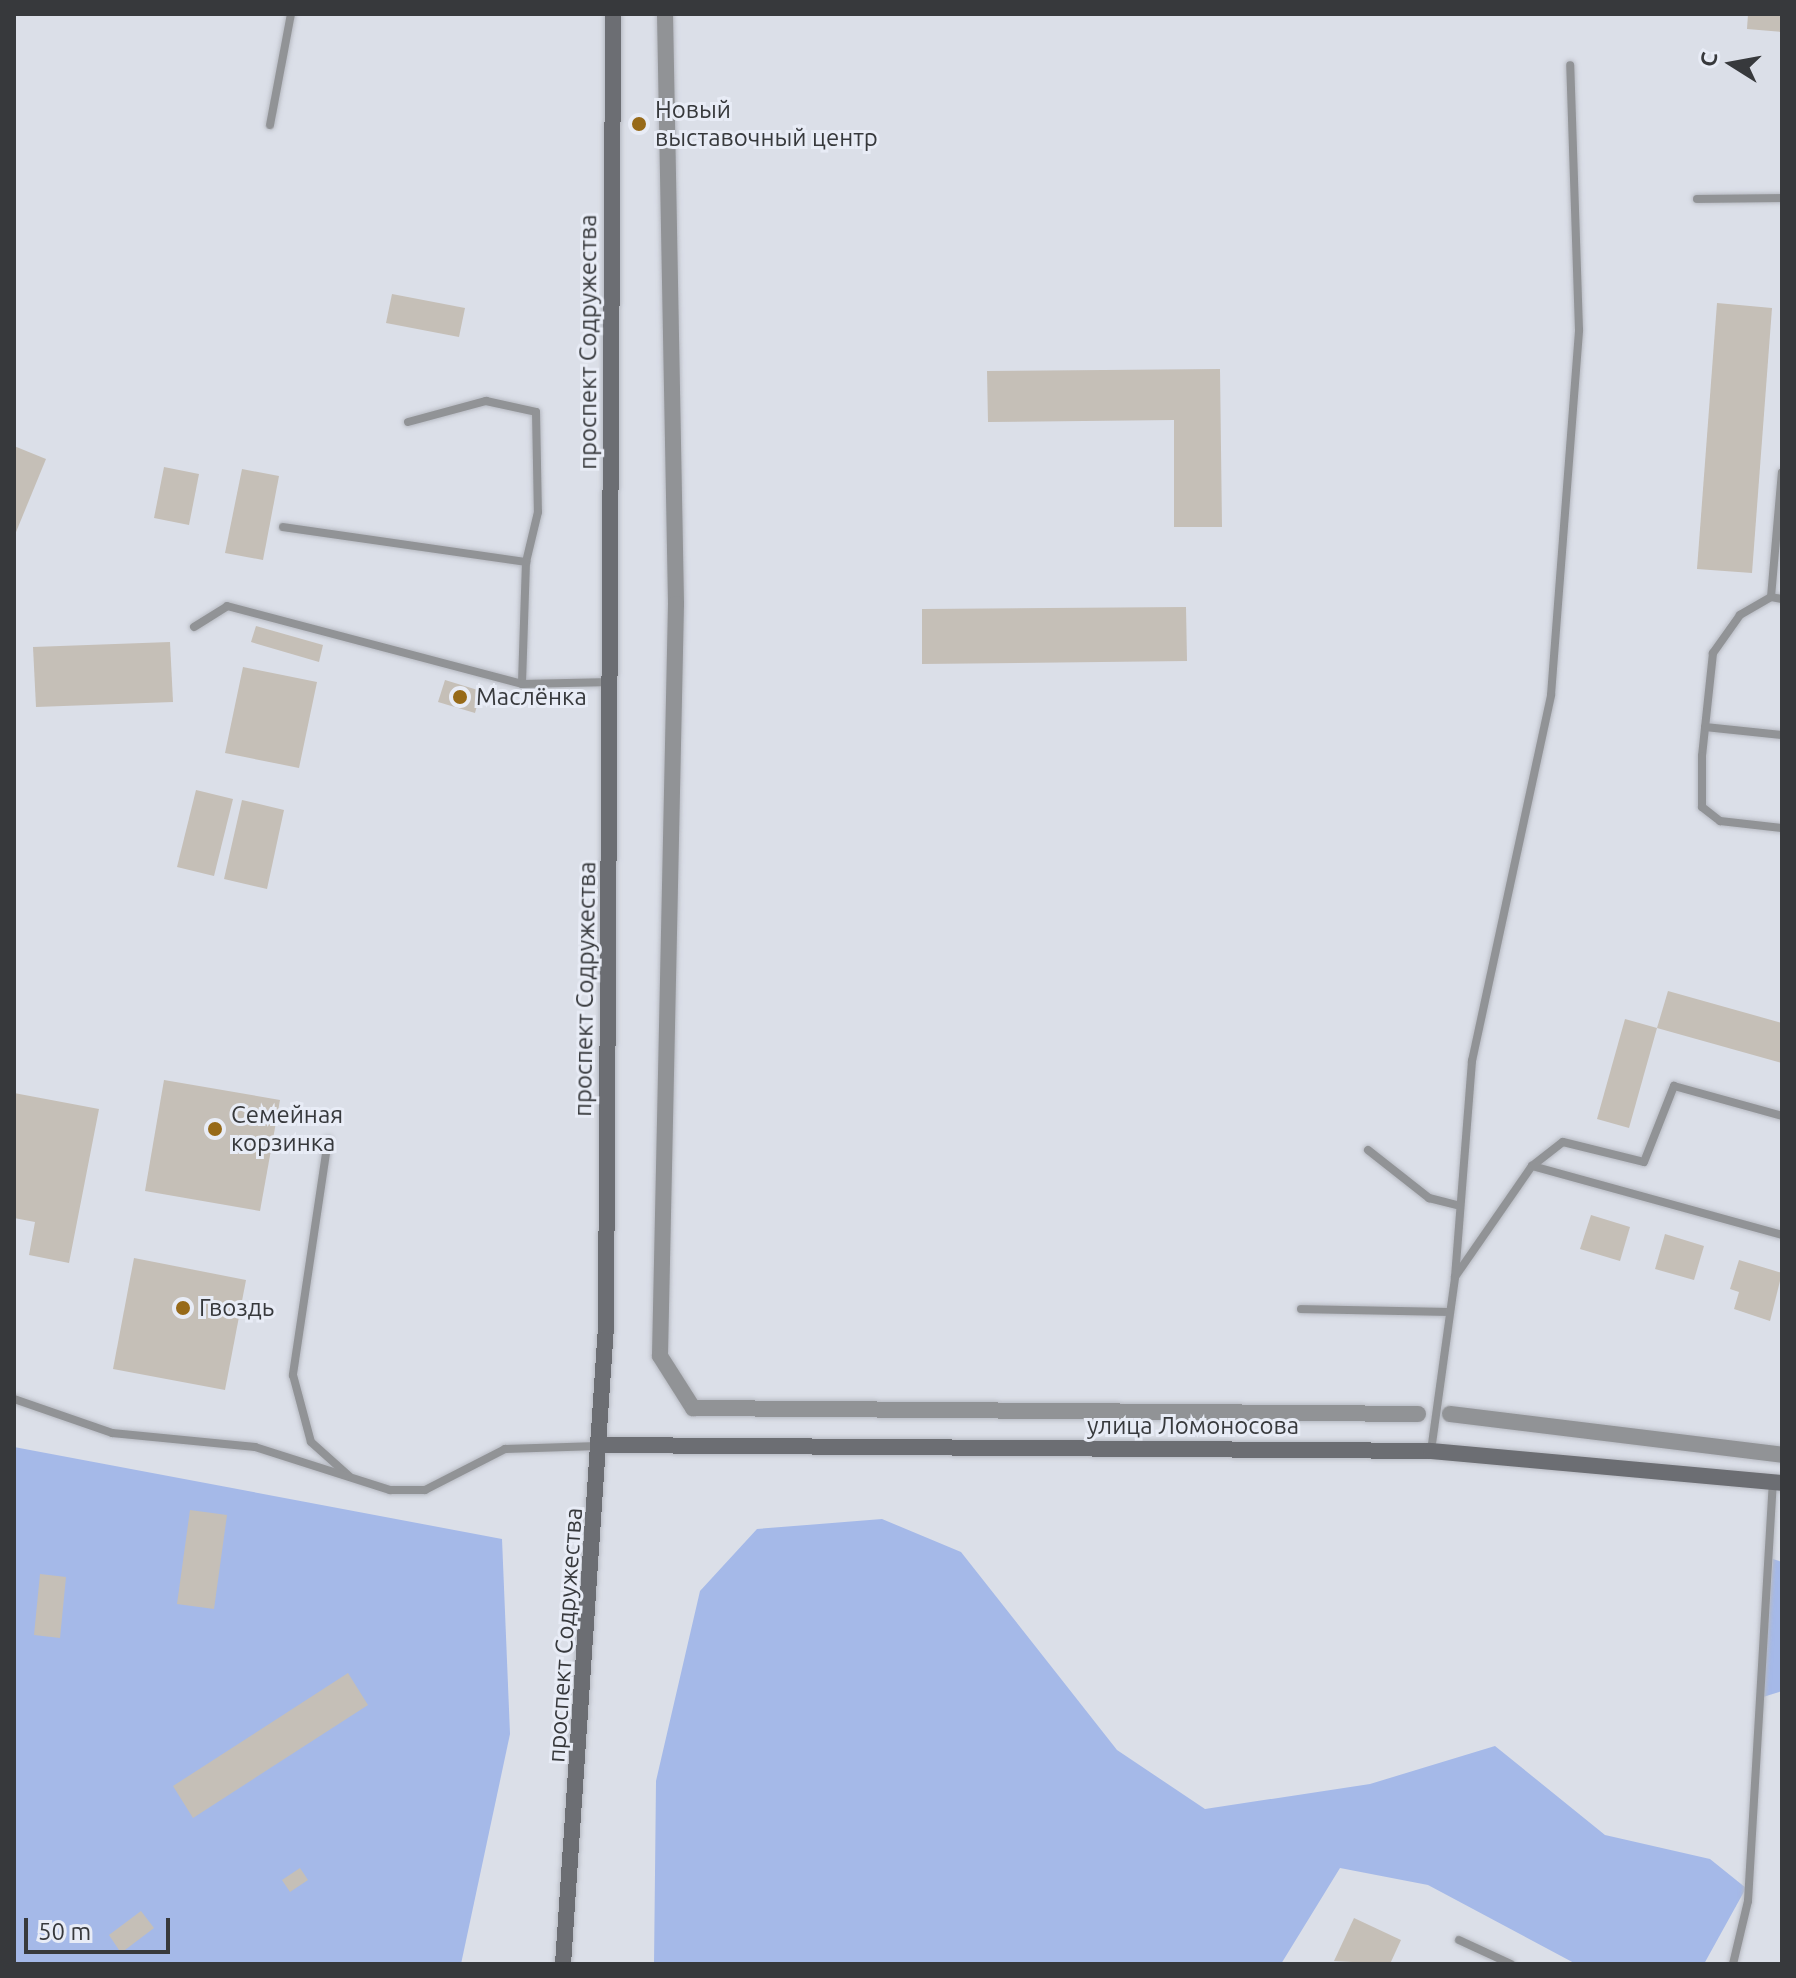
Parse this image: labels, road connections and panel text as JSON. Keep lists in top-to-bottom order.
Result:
{
  "streets": {
    "main road": ["проспект Содружества", "улица Ломоносова"]
  },
  "crossings": [
    ["проспект Содружества", "улица Ломоносова"]
  ],
  "places": [
    "Новый выставочный центр",
    "Маслёнка",
    "Семейная корзинка",
    "Гвоздь"
  ],
  "scale_bar": "50 m",
  "north": "left"
}
